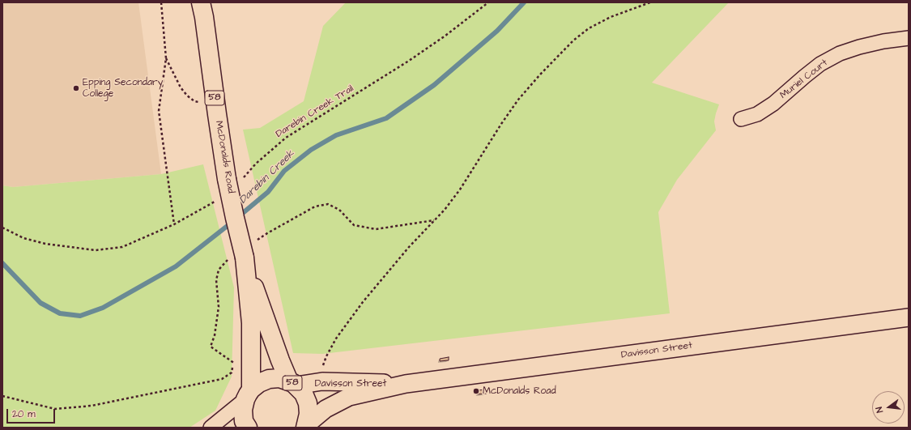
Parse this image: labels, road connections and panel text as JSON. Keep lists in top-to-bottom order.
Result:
{
  "streets": {
    "main road": ["58", "McDonalds Road"],
    "street": ["Muriel Court", "Davisson Street"],
    "path": ["Darebin Creek Trail"]
  },
  "crossings": [
    ["58", "McDonalds Road"],
    ["58", "Davisson Street"],
    ["Darebin Creek Trail", "McDonalds Road"],
    ["McDonalds Road", "Davisson Street"]
  ],
  "water": ["Darebin Creek"],
  "places": ["Epping Secondary College", "McDonalds Road"],
  "scale_bar": "20 m",
  "north": "left"
}
